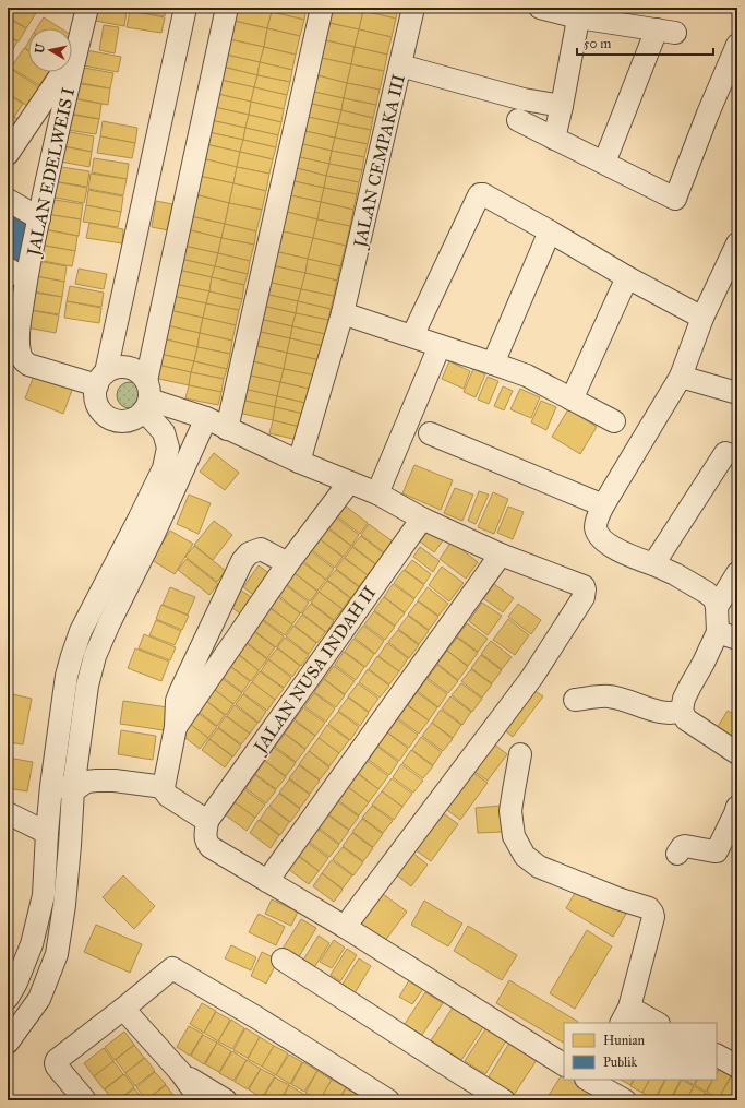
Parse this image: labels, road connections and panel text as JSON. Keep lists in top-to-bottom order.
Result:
{
  "streets": {
    "street": ["JALAN CEMPAKA III", "JALAN EDELWEIS I", "JALAN NUSA INDAH II"]
  },
  "legend": ["Hunian", "Publik"],
  "scale_bar": "50 m",
  "north": "left"
}
